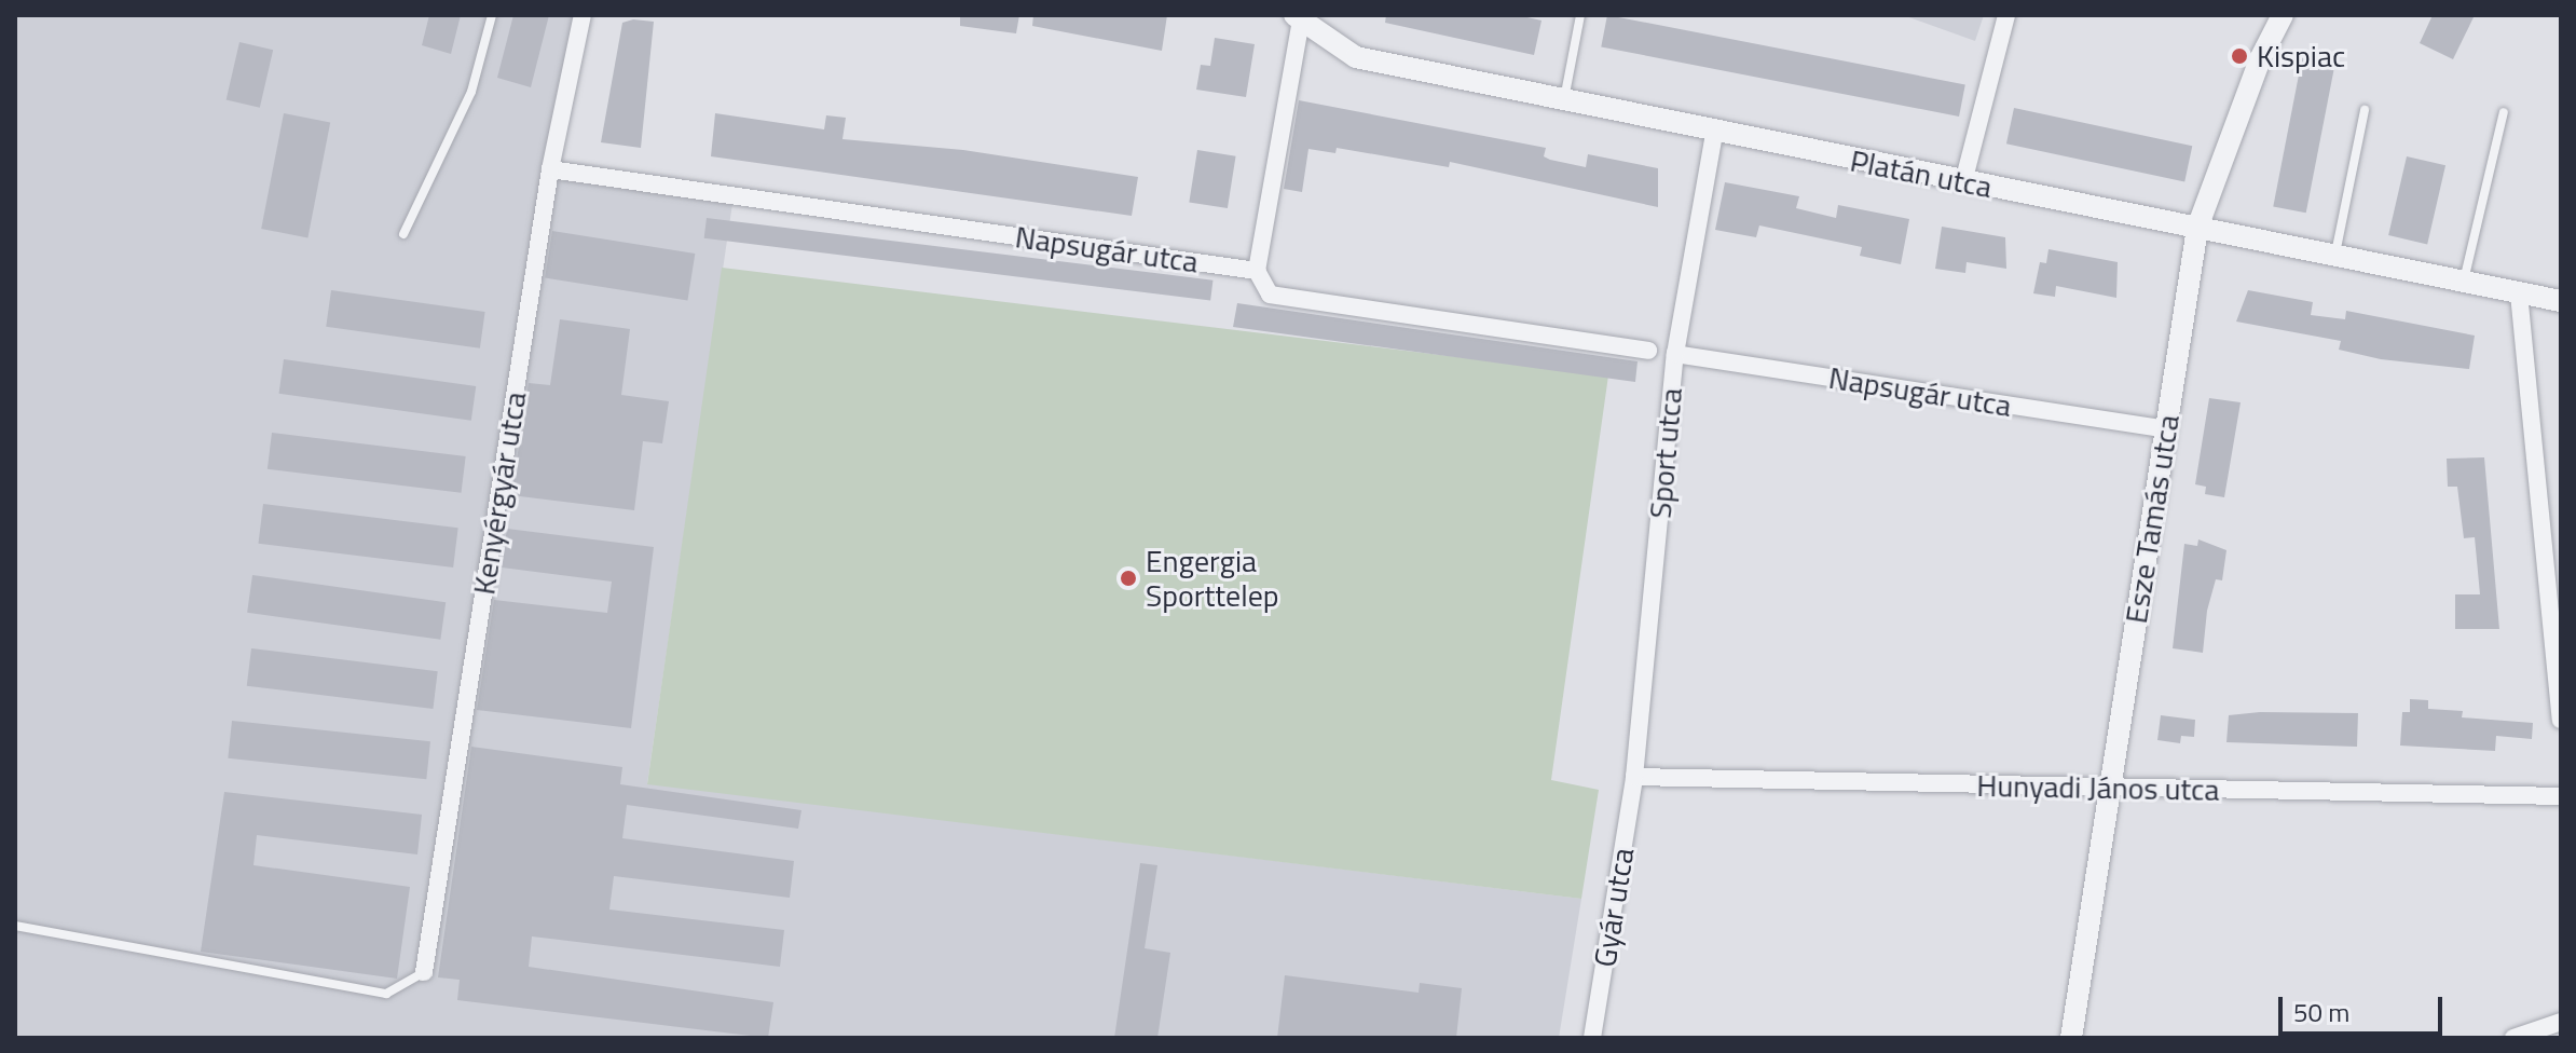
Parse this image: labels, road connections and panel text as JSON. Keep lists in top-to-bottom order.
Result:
{
  "streets": {
    "street": [
      "Platán utca",
      "Napsugár utca",
      "Sport utca",
      "Kenyérgyár utca",
      "Esze Tamás utca",
      "Hunyadi János utca",
      "Gyár utca"
    ]
  },
  "crossings": [
    ["Platán utca", "Sport utca"],
    ["Platán utca", "Esze Tamás utca"],
    ["Napsugár utca", "Sport utca"],
    ["Napsugár utca", "Kenyérgyár utca"],
    ["Napsugár utca", "Esze Tamás utca"],
    ["Sport utca", "Hunyadi János utca"],
    ["Sport utca", "Gyár utca"],
    ["Esze Tamás utca", "Hunyadi János utca"],
    ["Hunyadi János utca", "Gyár utca"]
  ],
  "places": ["Kispiac", "Engergia Sporttelep"],
  "scale_bar": "50 m"
}
